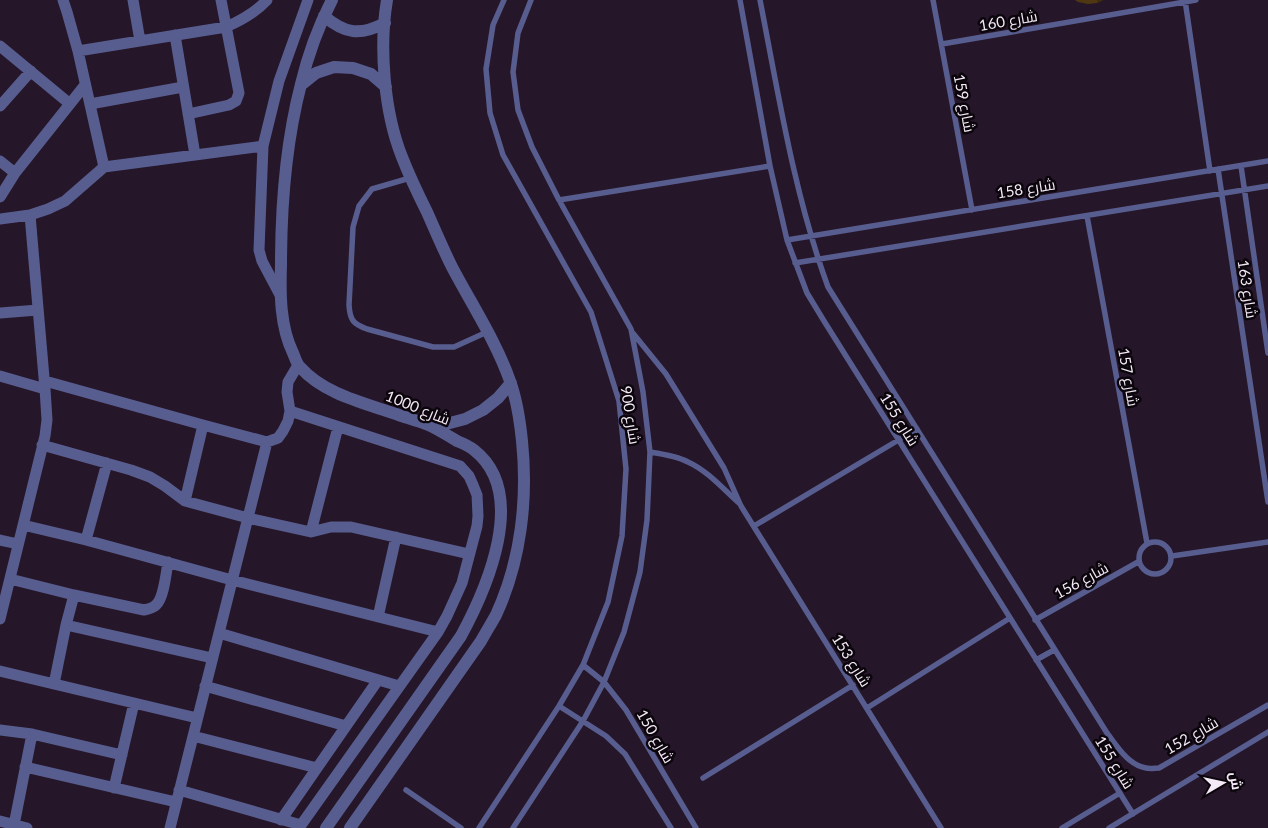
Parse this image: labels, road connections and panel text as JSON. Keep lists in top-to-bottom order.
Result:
{
  "streets": {
    "street": ["شارع 1000"],
    "lane": [
      "شارع 160",
      "شارع 159",
      "شارع 158",
      "شارع 163",
      "شارع 157",
      "شارع 900",
      "شارع 155",
      "شارع 156",
      "شارع 153",
      "شارع 152",
      "شارع 150"
    ]
  },
  "crossings": [
    ["شارع 160", "شارع 159"],
    ["شارع 159", "شارع 158"],
    ["شارع 158", "شارع 163"],
    ["شارع 158", "شارع 155"],
    ["شارع 157", "شارع 156"],
    ["شارع 900", "شارع 150"],
    ["شارع 155", "شارع 156"],
    ["شارع 155", "شارع 152"]
  ],
  "north": "right"
}
